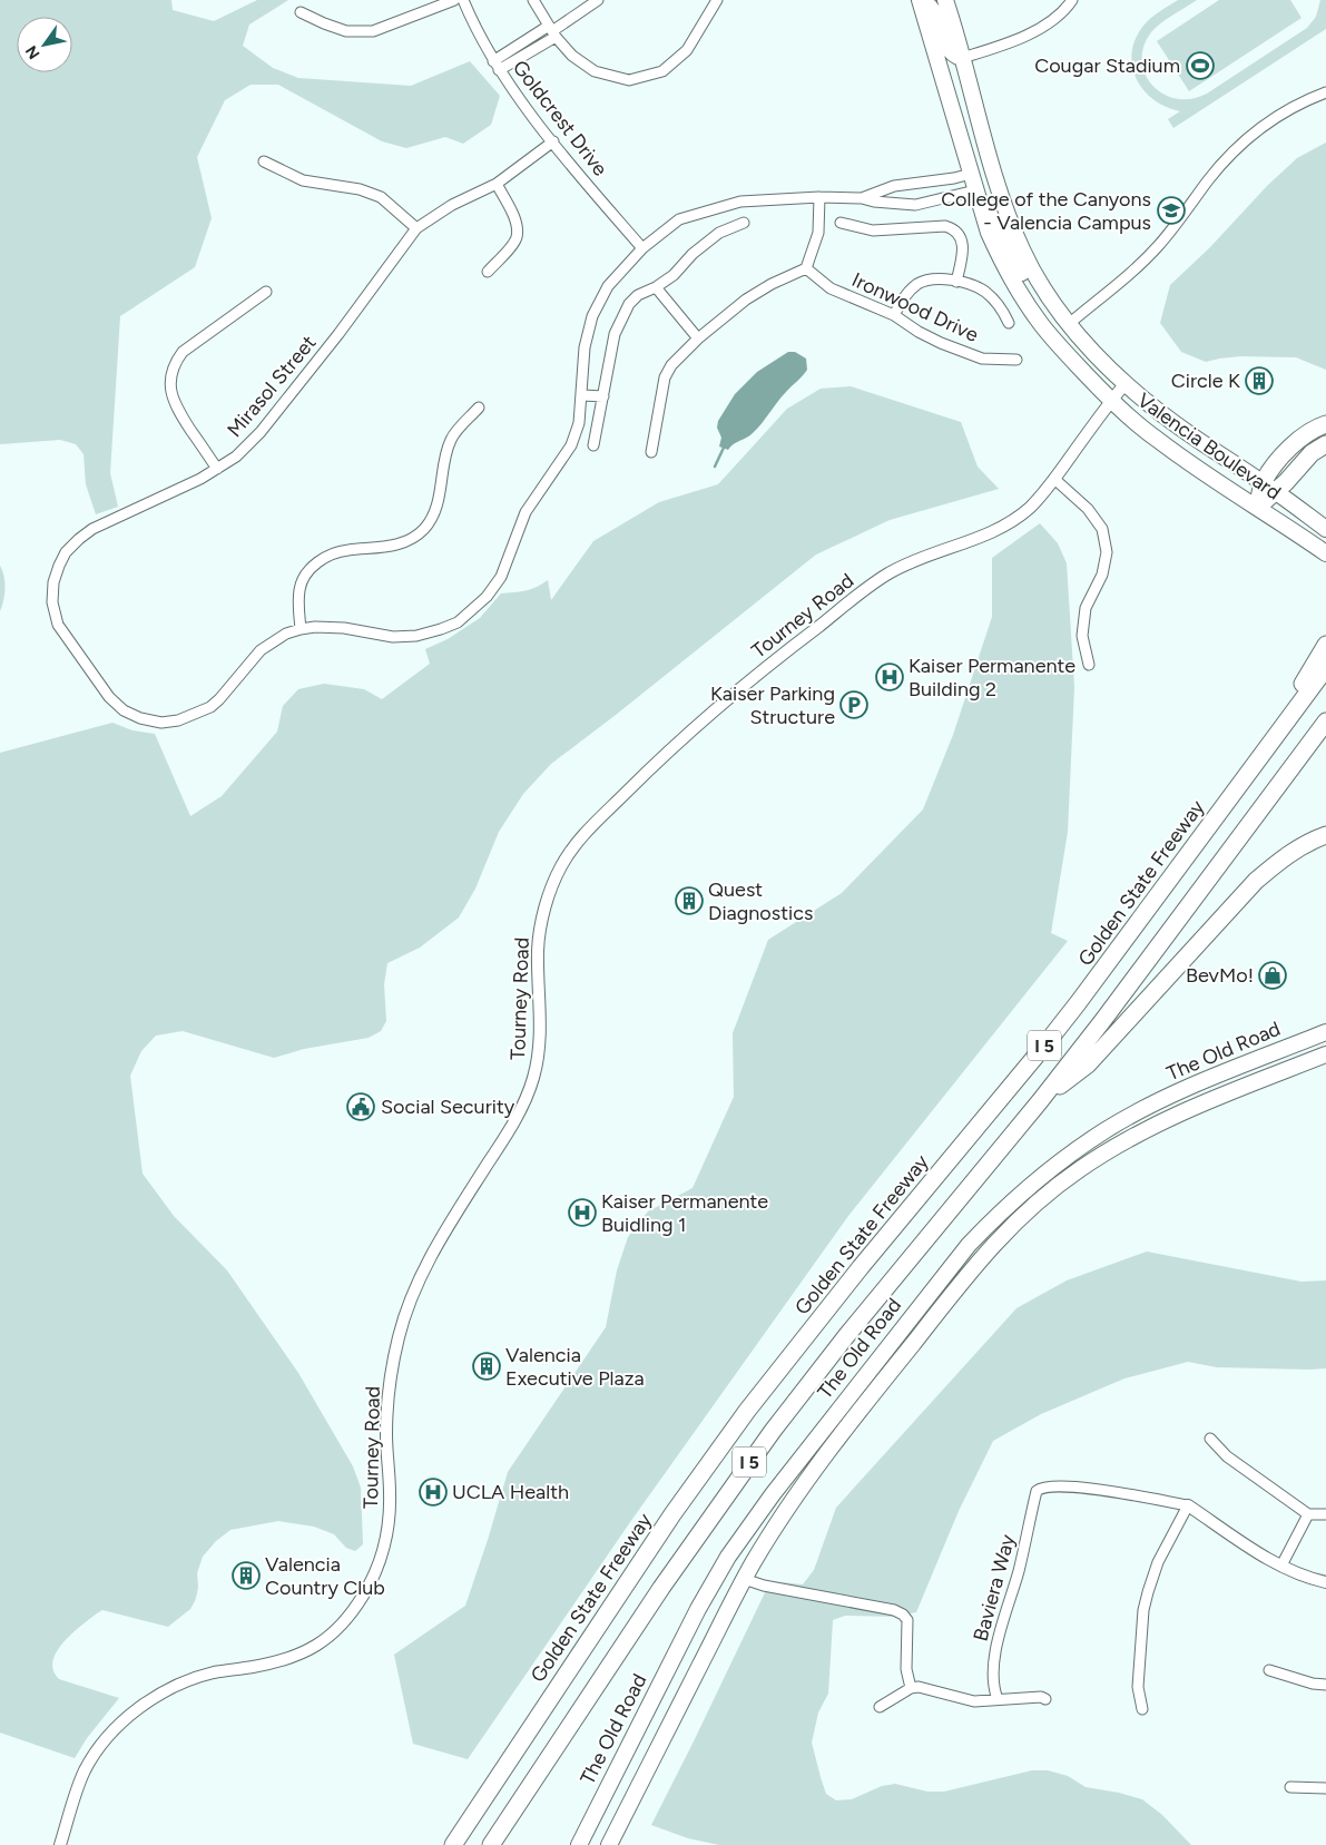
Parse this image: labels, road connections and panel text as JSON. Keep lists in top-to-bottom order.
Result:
{
  "streets": {
    "highway": ["Golden State Freeway", "I 5"],
    "main road": ["Valencia Boulevard", "The Old Road"],
    "street": [
      "Goldcrest Drive",
      "Ironwood Drive",
      "Mirasol Street",
      "Tourney Road",
      "Baviera Way"
    ]
  },
  "crossings": [
    ["Goldcrest Drive", "Mirasol Street"],
    ["Valencia Boulevard", "Tourney Road"]
  ],
  "places": {
    "sports": ["Cougar Stadium"],
    "school or university": ["College of the Canyons - Valencia Campus"],
    "building": [
      "Circle K",
      "Quest Diagnostics",
      "Valencia Executive Plaza",
      "Valencia Country Club"
    ],
    "hospital": ["Kaiser Permanente Building 2", "Kaiser Permanente Buidling 1", "UCLA Health"],
    "parking": ["Kaiser Parking Structure"],
    "shop": ["BevMo!"],
    "public building": ["Social Security"]
  },
  "north": "bottom left"
}
